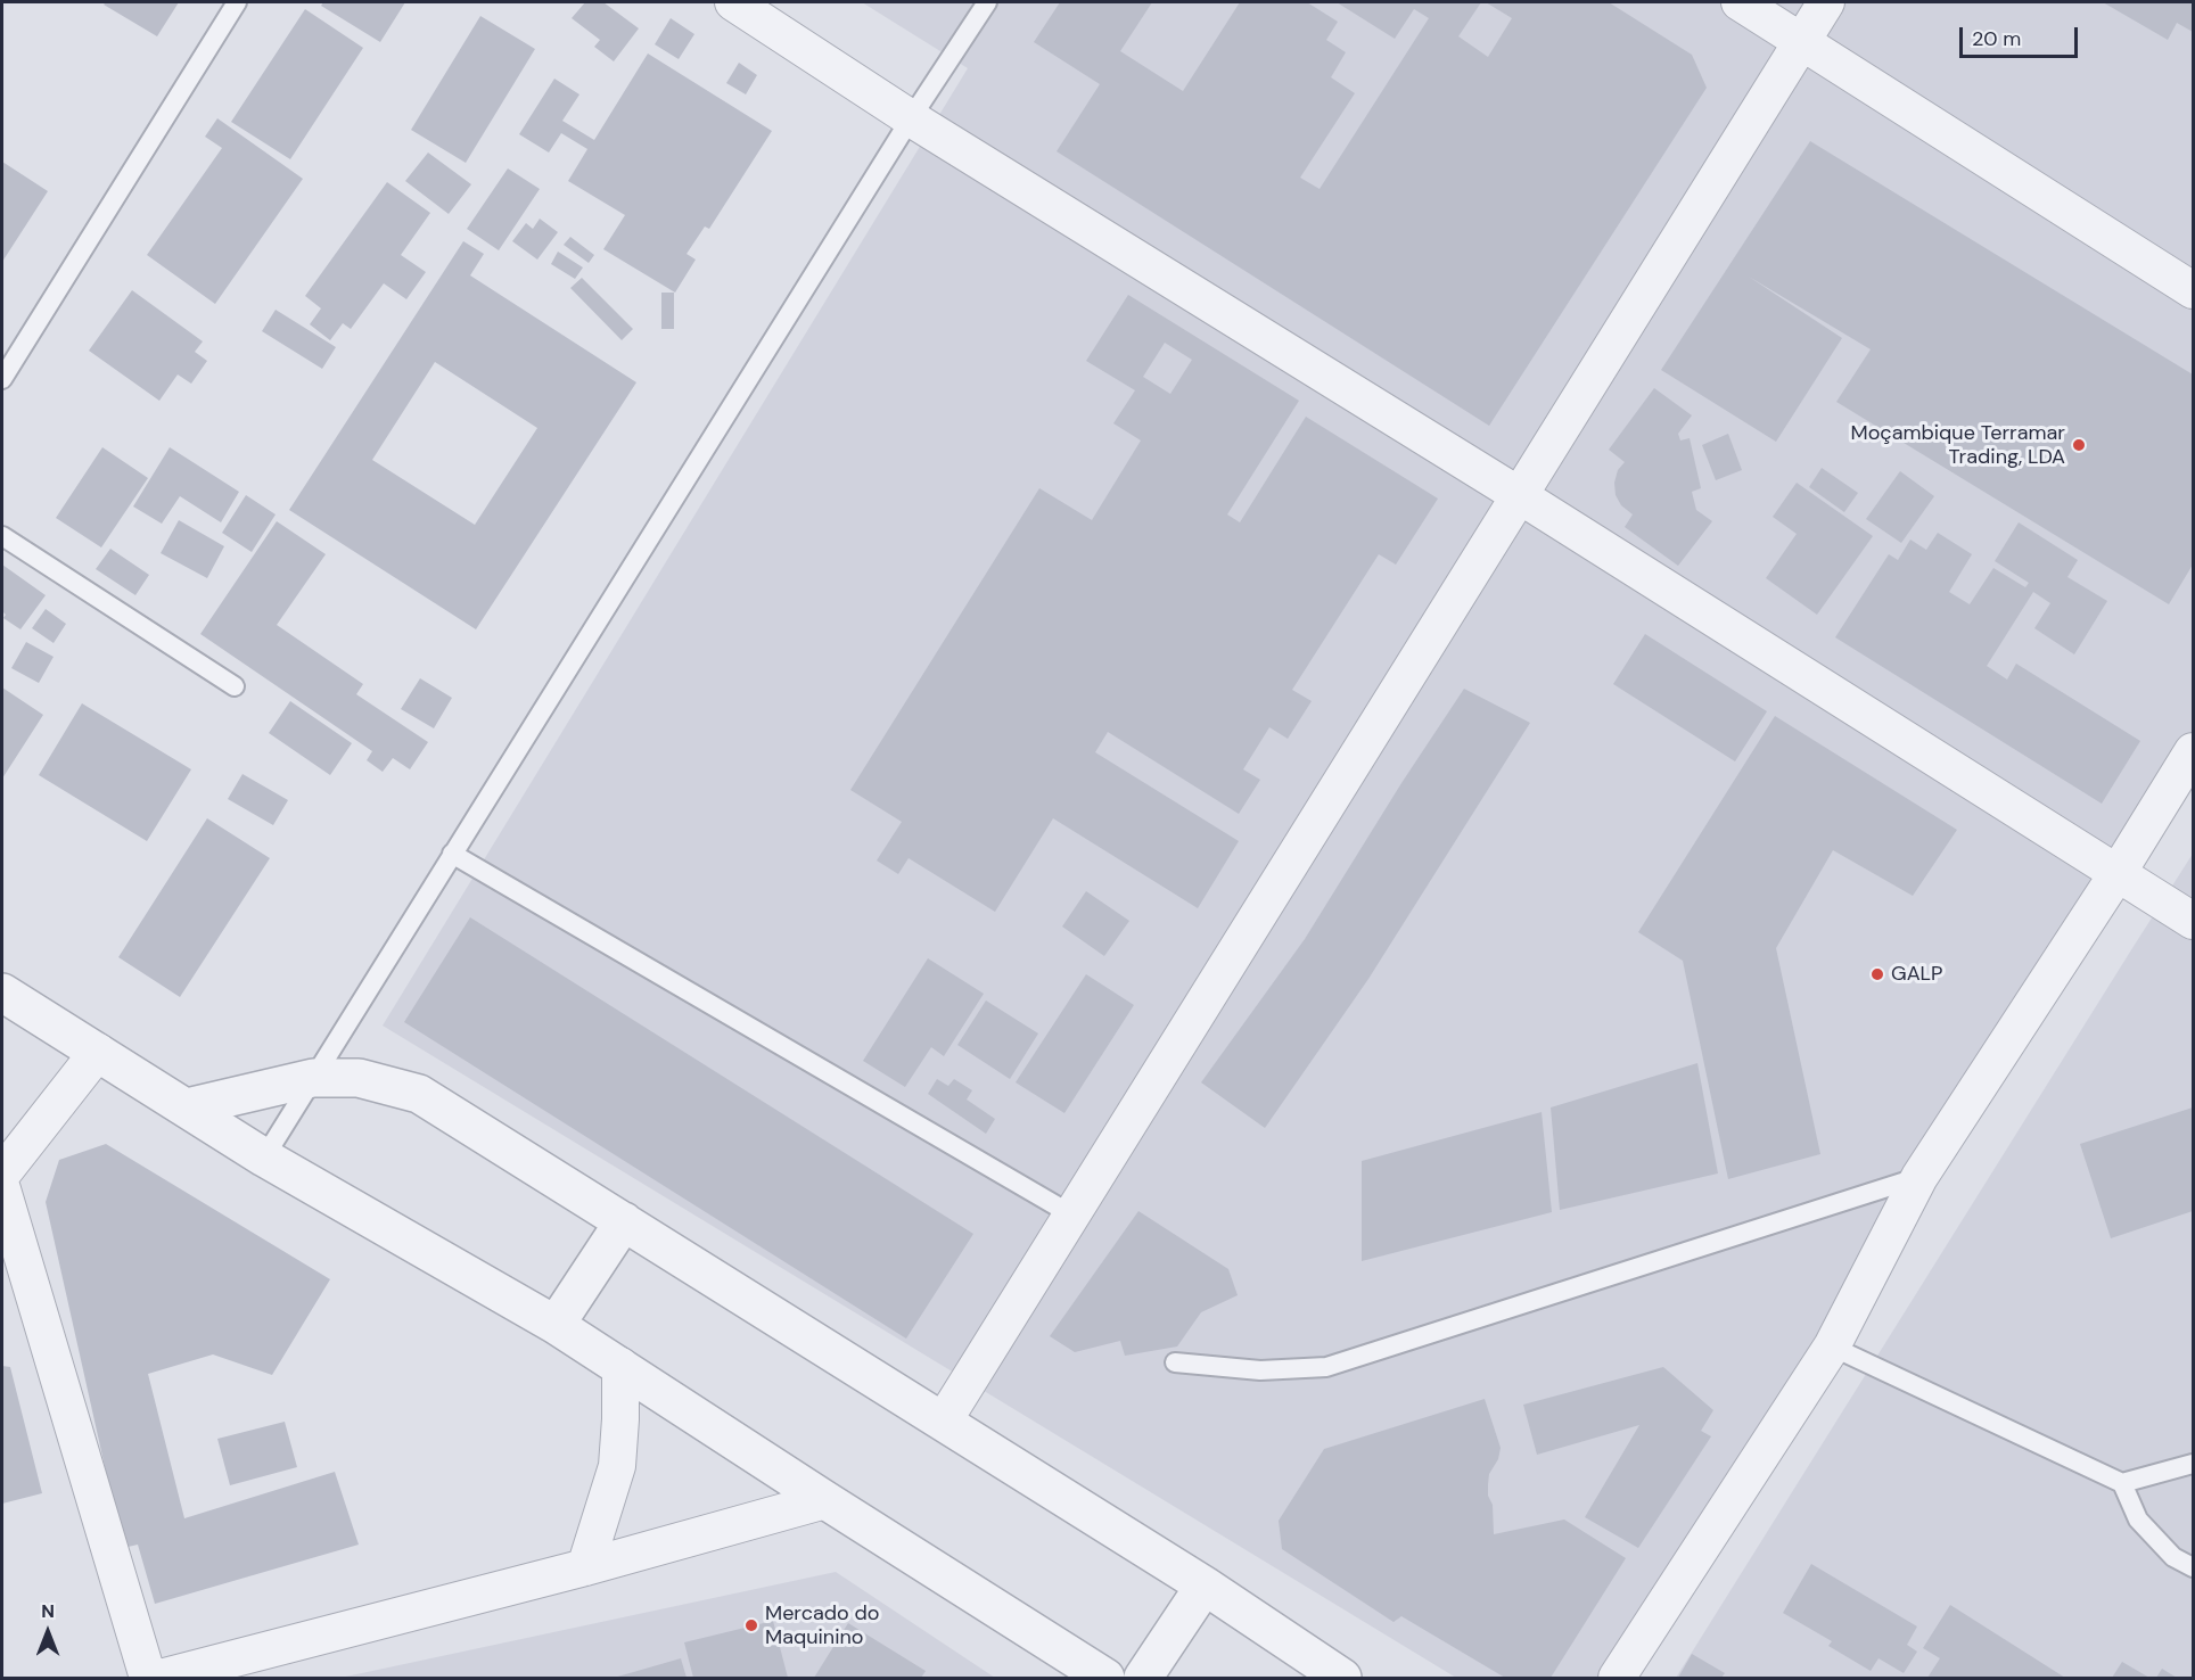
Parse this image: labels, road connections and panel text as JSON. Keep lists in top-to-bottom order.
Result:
{
  "places": ["Moçambique Terramar Trading, LDA", "GALP", "Mercado do Maquinino"],
  "scale_bar": "20 m",
  "north": "top"
}
